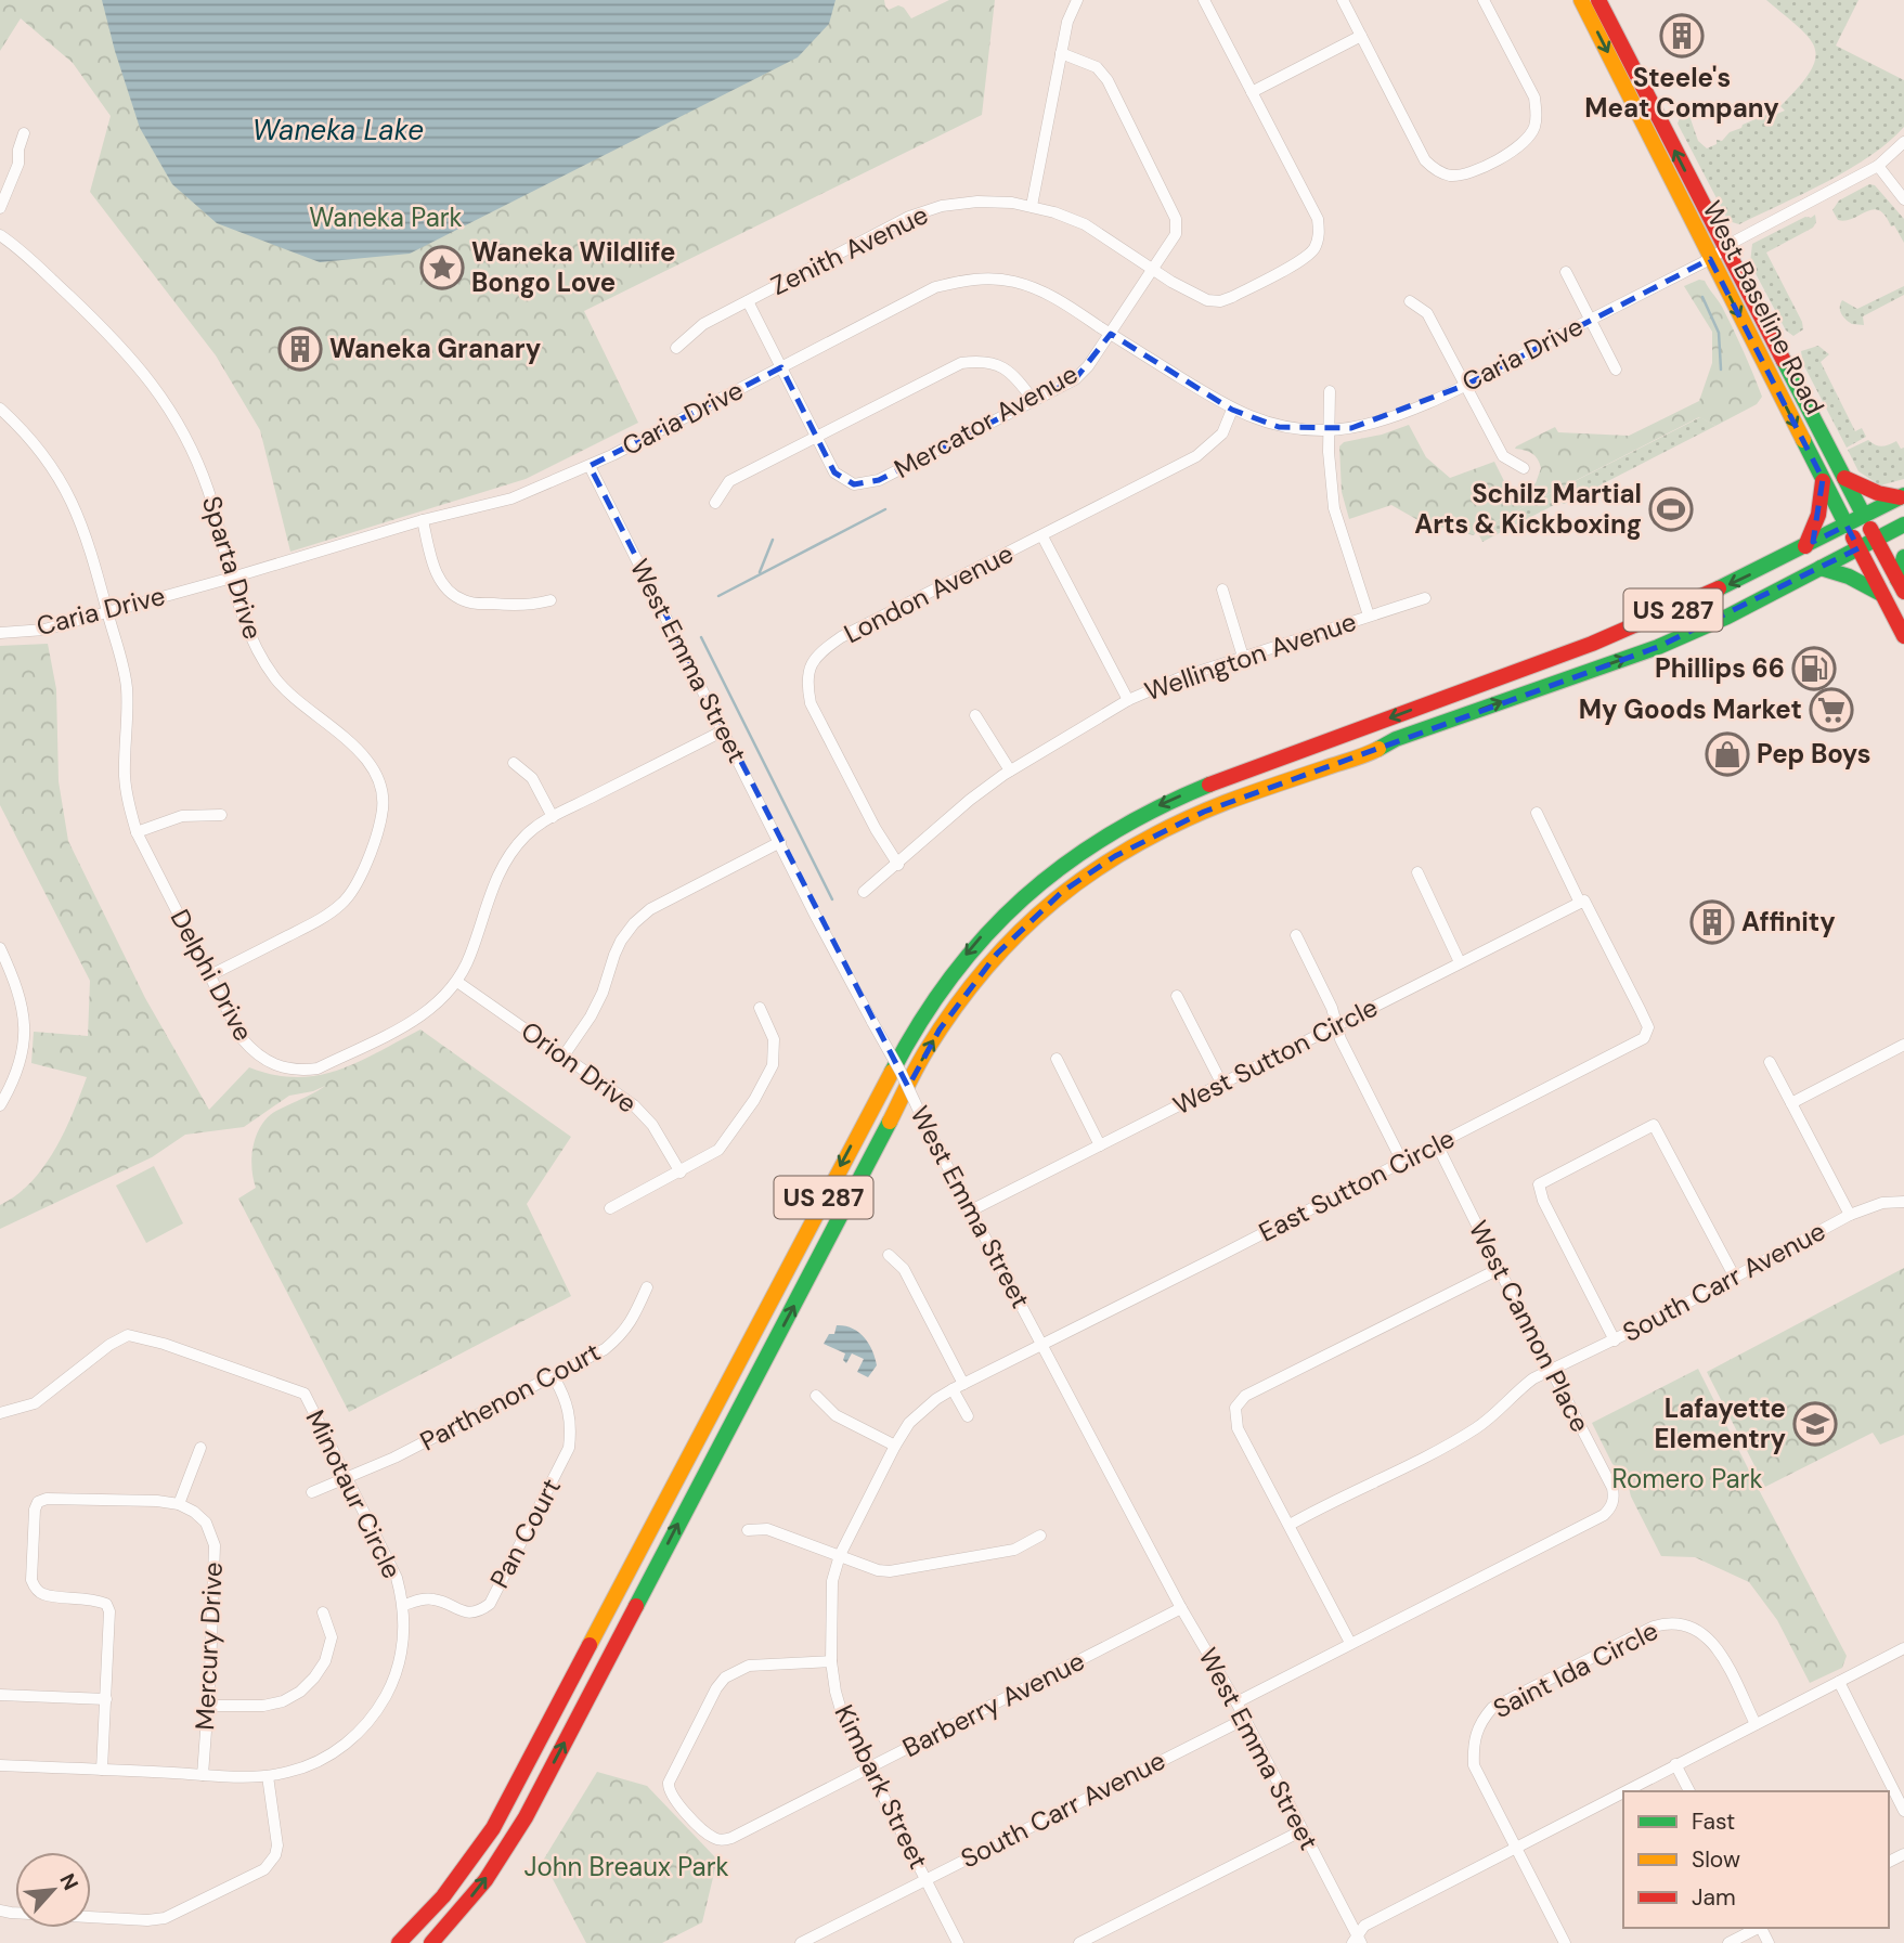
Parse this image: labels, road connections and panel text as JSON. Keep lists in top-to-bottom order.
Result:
{
  "streets": {
    "main road": ["West Baseline Road", "US 287"],
    "street": [
      "Zenith Avenue",
      "Caria Drive",
      "Mercator Avenue",
      "Sparta Drive",
      "London Avenue",
      "Wellington Avenue",
      "West Emma Street",
      "Delphi Drive",
      "West Sutton Circle",
      "Orion Drive",
      "East Sutton Circle",
      "South Carr Avenue",
      "West Cannon Place",
      "Parthenon Court",
      "Minotaur Circle",
      "Pan Court",
      "Mercury Drive",
      "Saint Ida Circle",
      "Barberry Avenue",
      "Kimbark Street"
    ]
  },
  "crossings": [
    ["Zenith Avenue", "Mercator Avenue"],
    ["West Baseline Road", "Caria Drive"],
    ["West Baseline Road", "US 287"],
    ["Caria Drive", "Mercator Avenue"],
    ["Caria Drive", "Sparta Drive"],
    ["Caria Drive", "London Avenue"],
    ["Caria Drive", "West Emma Street"],
    ["Caria Drive", "Delphi Drive"],
    ["Sparta Drive", "Delphi Drive"],
    ["London Avenue", "Wellington Avenue"],
    ["West Emma Street", "Delphi Drive"],
    ["West Emma Street", "West Sutton Circle"],
    ["West Emma Street", "East Sutton Circle"],
    ["West Emma Street", "South Carr Avenue"],
    ["West Emma Street", "Barberry Avenue"],
    ["West Emma Street", "Kimbark Street"],
    ["Delphi Drive", "Orion Drive"],
    ["West Sutton Circle", "East Sutton Circle"],
    ["East Sutton Circle", "West Cannon Place"],
    ["East Sutton Circle", "Kimbark Street"],
    ["South Carr Avenue", "West Cannon Place"],
    ["South Carr Avenue", "Kimbark Street"],
    ["Parthenon Court", "Minotaur Circle"],
    ["Parthenon Court", "Pan Court"],
    ["Minotaur Circle", "Pan Court"],
    ["Minotaur Circle", "Mercury Drive"],
    ["Barberry Avenue", "Kimbark Street"]
  ],
  "water": ["Waneka Lake"],
  "parks": ["Waneka Park", "Romero Park", "John Breaux Park"],
  "places": {
    "building": ["Steele's Meat Company", "Waneka Granary", "Affinity"],
    "place": ["Waneka Wildlife Bongo Love"],
    "sports": ["Schilz Martial Arts & Kickboxing"],
    "fuel station": ["Phillips 66"],
    "supermarket": ["My Goods Market"],
    "shop": ["Pep Boys"],
    "school or university": ["Lafayette Elementry"]
  },
  "legend": ["Fast", "Slow", "Jam"],
  "north": "top right"
}
